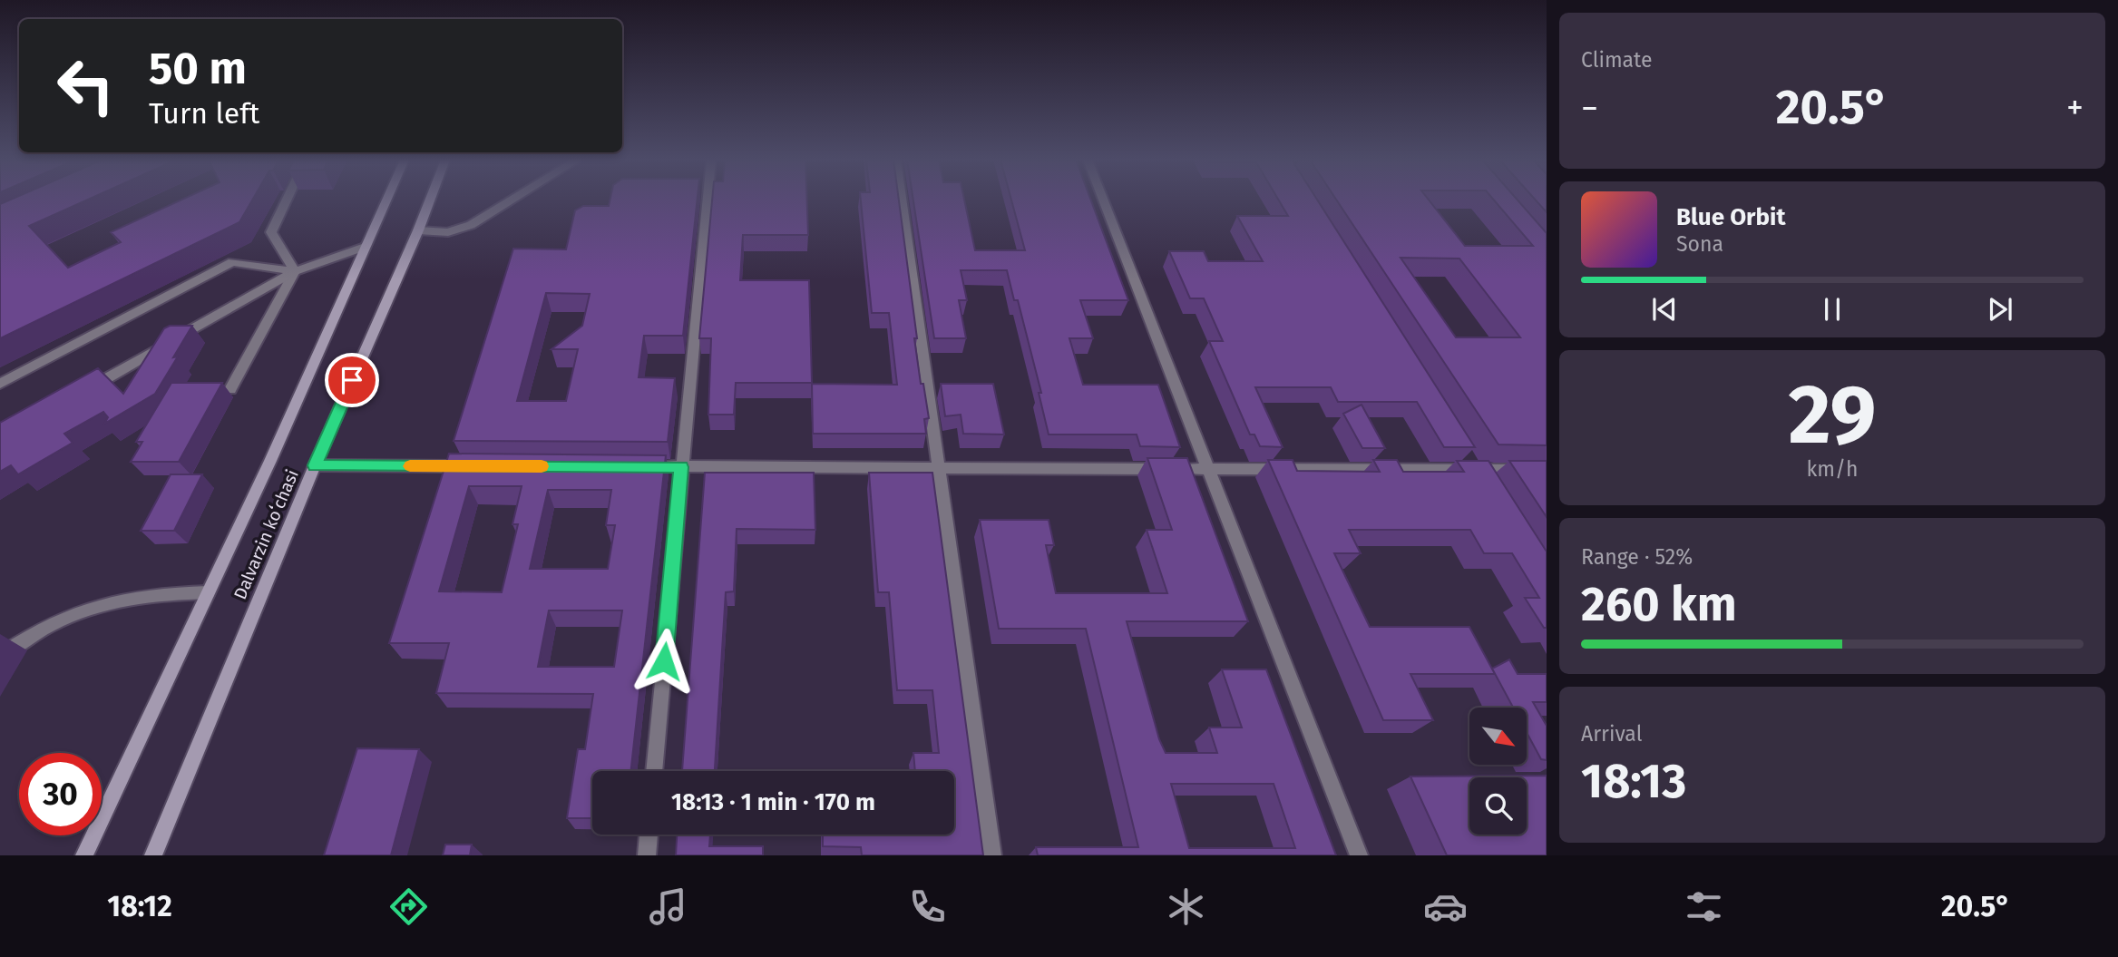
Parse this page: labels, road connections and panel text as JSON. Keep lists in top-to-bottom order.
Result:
{
  "streets": {
    "main road": ["Dalvarzin koʻchasi"]
  },
  "north": "bottom right",
  "page": {
    "tile": [
      "Climate",
      ["29", "km/h"],
      ["Range · 52%", "260 km"],
      ["Arrival", "18:13"]
    ],
    "turn": ["50 m", "Turn left"],
    "heat": ["−", "20.5°", "+"],
    "song": ["Blue Orbit", "Sona"],
    "limit": "30",
    "trip": "18:13 · 1 min · 170 m",
    "tabs": ["18:12", "20.5°"]
  }
}
